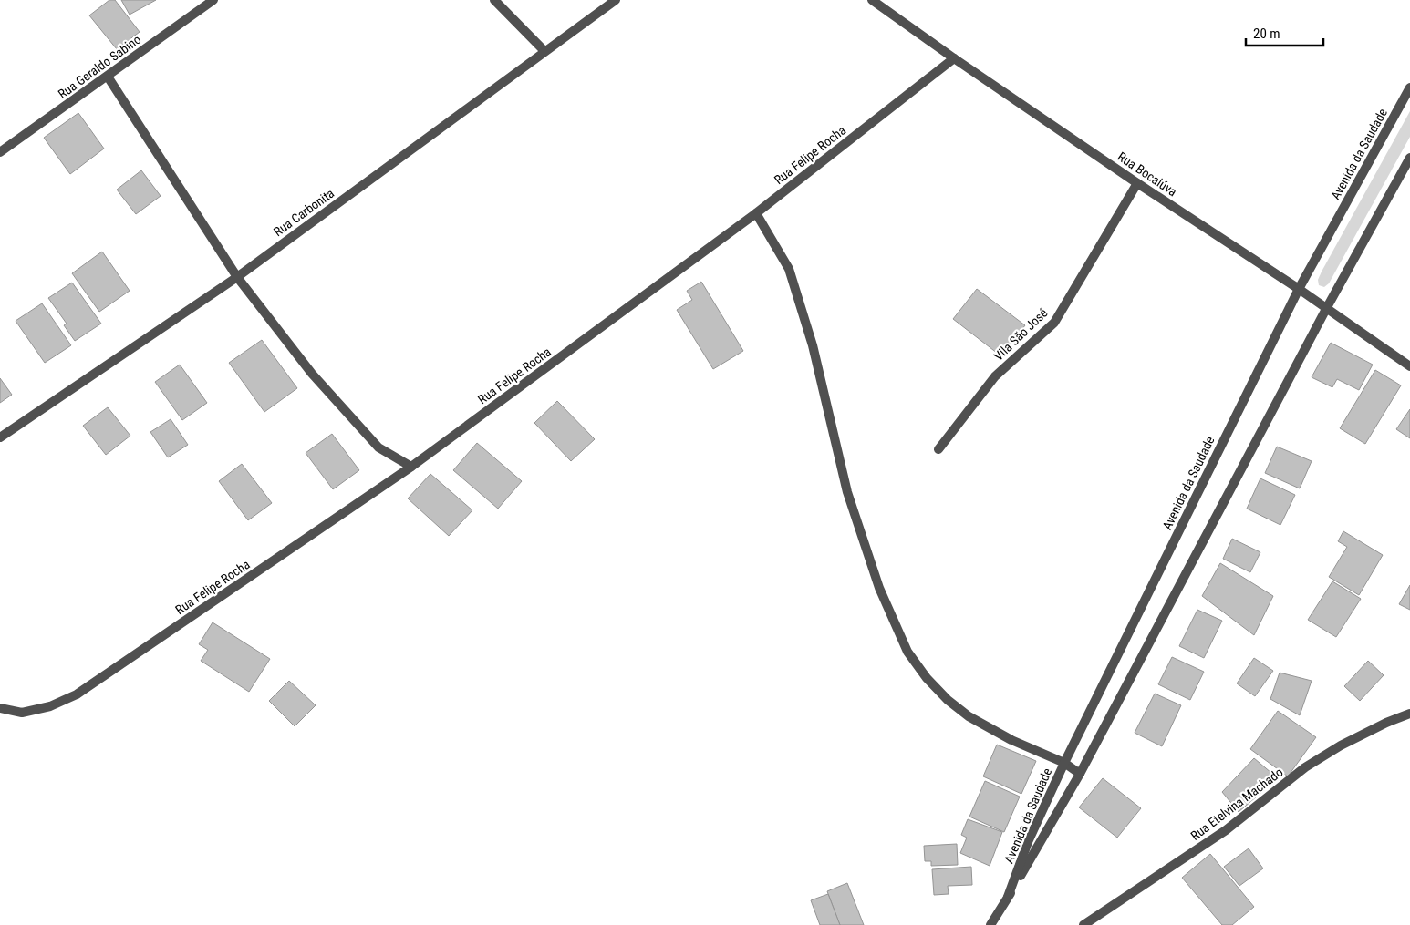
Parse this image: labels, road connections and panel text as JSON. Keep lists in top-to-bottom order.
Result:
{
  "streets": {
    "street": [
      "Rua Geraldo Sabino",
      "Avenida da Saudade",
      "Rua Felipe Rocha",
      "Rua Bocaiúva",
      "Rua Carbonita",
      "Vila São José",
      "Rua Etelvina Machado"
    ]
  },
  "crossings": [
    ["Avenida da Saudade", "Rua Bocaiúva"],
    ["Rua Felipe Rocha", "Rua Bocaiúva"],
    ["Rua Bocaiúva", "Vila São José"]
  ],
  "scale_bar": "20 m"
}
